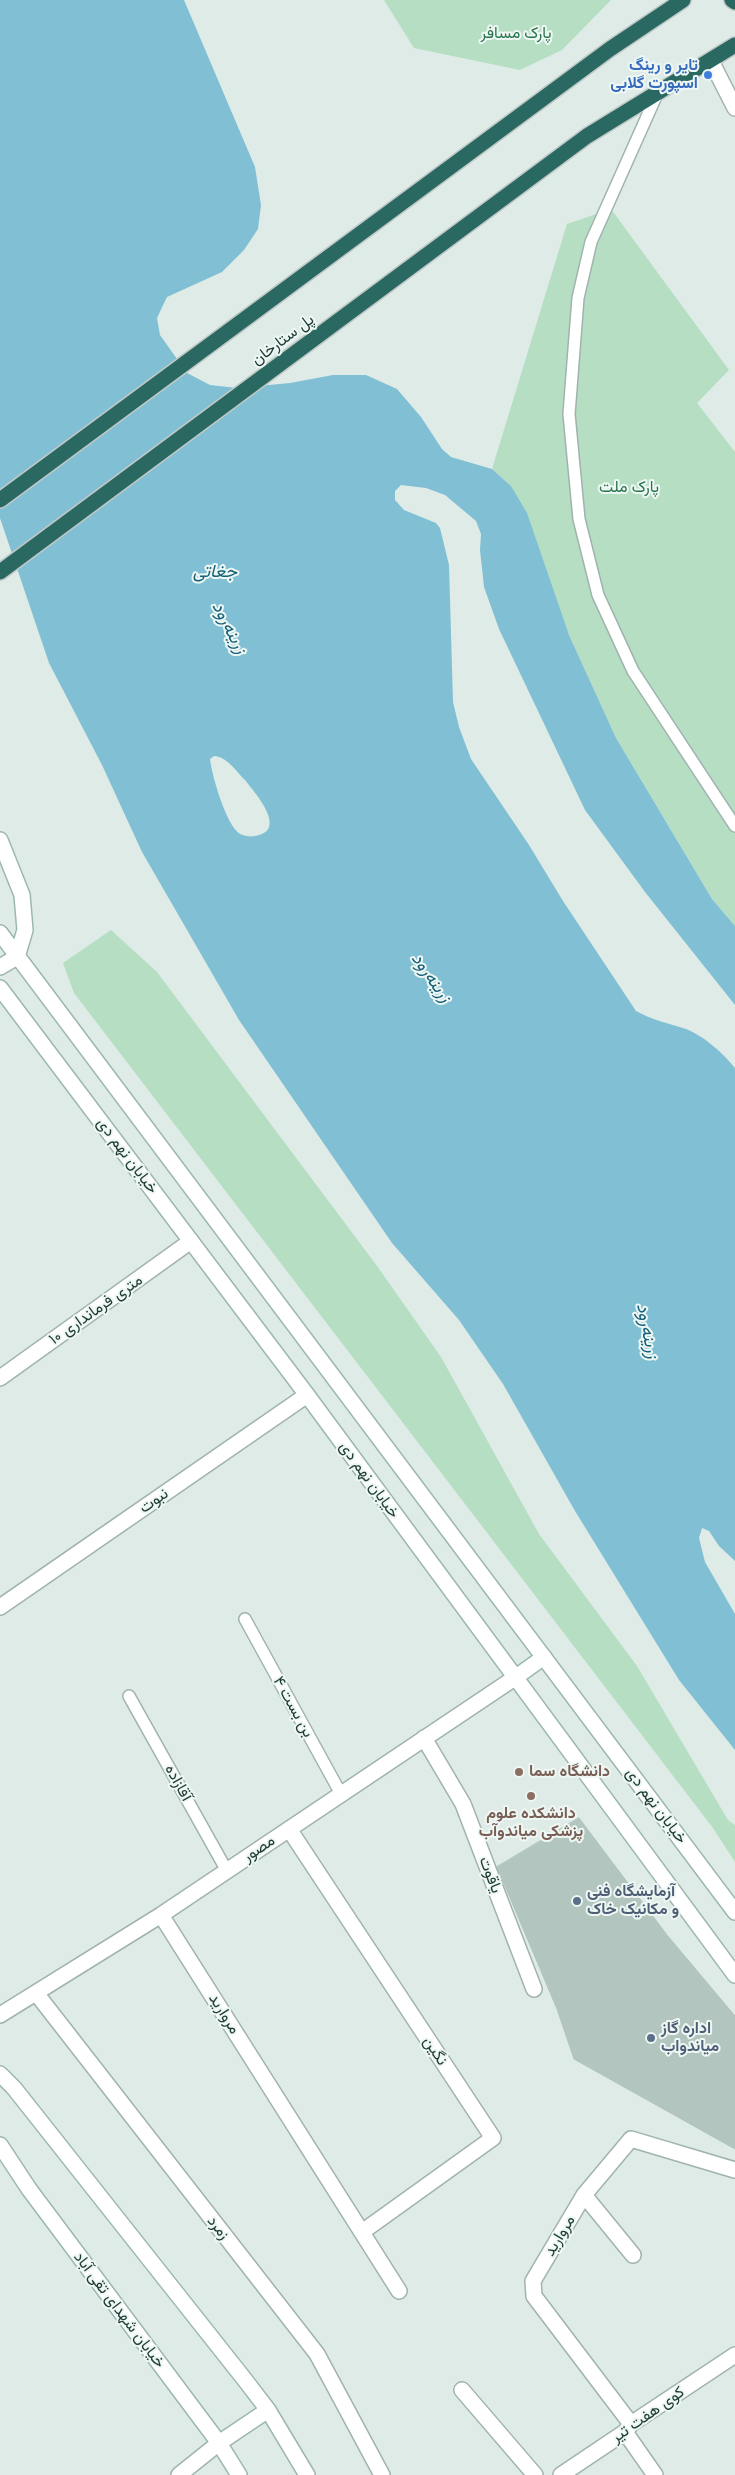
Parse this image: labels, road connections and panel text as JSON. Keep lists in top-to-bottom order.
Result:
{
  "streets": {
    "highway": ["پل ستارخان"],
    "street": [
      "خیابان نهم دی",
      "۱۰ متری فرمانداری",
      "نبوت",
      "مصور",
      "یاقوت",
      "مروارید",
      "نگین",
      "زمرد",
      "خیابان شهدای تقی آباد",
      "کوی هفت تیر"
    ],
    "lane": ["بن بست ۴", "آقازاده"]
  },
  "crossings": [
    ["خیابان نهم دی", "۱۰ متری فرمانداری"],
    ["خیابان نهم دی", "نبوت"],
    ["خیابان نهم دی", "مصور"],
    ["بن بست ۴", "مصور"],
    ["آقازاده", "مصور"],
    ["مصور", "یاقوت"],
    ["مصور", "مروارید"],
    ["مصور", "نگین"],
    ["مصور", "زمرد"],
    ["مروارید", "نگین"],
    ["مروارید", "کوی هفت تیر"]
  ],
  "water": ["جغاتی", "زرینه‌رود"],
  "parks": ["پارک مسافر", "پارک ملت"],
  "places": [
    "تایر و رینگ اسپورت گلابی",
    "دانشگاه سما",
    "دانشکده علوم پزشکی میاندوآب",
    "آزمایشگاه فنی و مکانیک خاک",
    "اداره گاز میاندواب"
  ]
}
